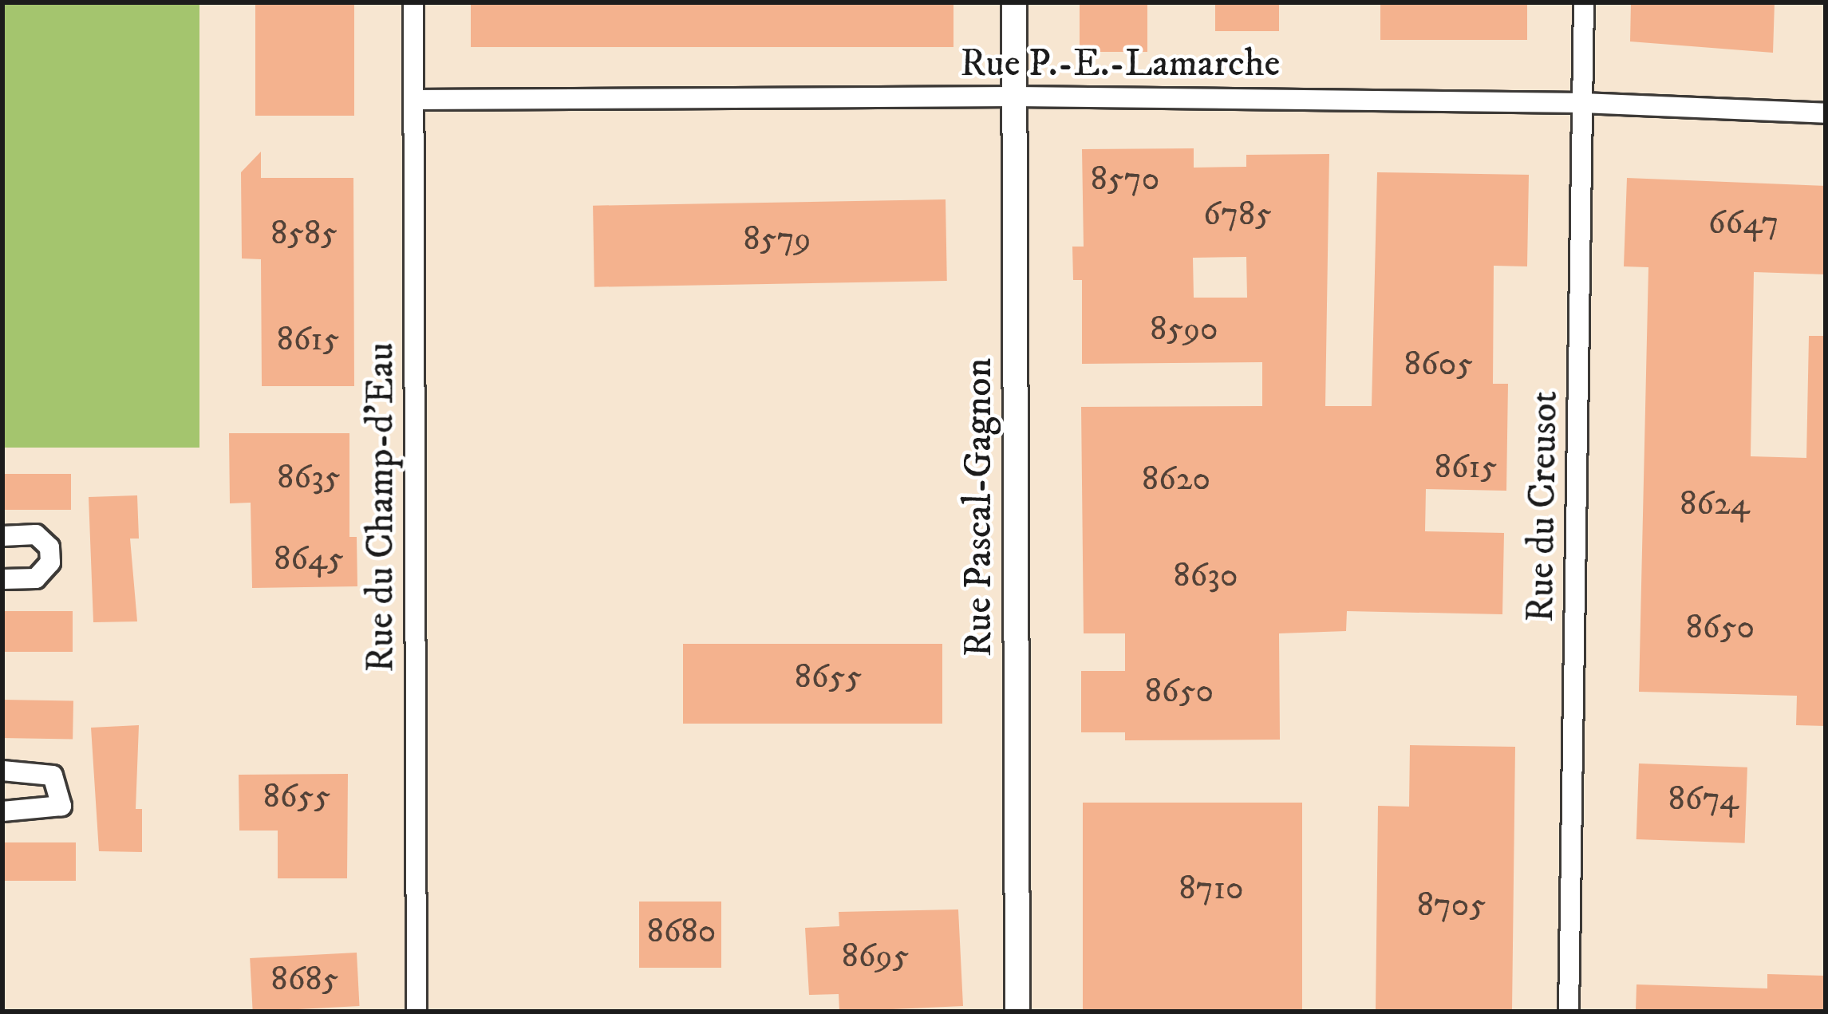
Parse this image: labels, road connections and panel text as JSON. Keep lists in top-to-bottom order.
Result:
{
  "streets": {
    "street": [
      "Rue P.-E.-Lamarche",
      "Rue du Creusot",
      "Rue du Champ-d'Eau",
      "Rue Pascal-Gagnon"
    ]
  },
  "crossings": [
    ["Rue P.-E.-Lamarche", "Rue du Creusot"],
    ["Rue P.-E.-Lamarche", "Rue du Champ-d'Eau"],
    ["Rue P.-E.-Lamarche", "Rue Pascal-Gagnon"]
  ],
  "house_numbers": [
    "8570",
    "6785",
    "6647",
    "8585",
    "8579",
    "8590",
    "8615",
    "8605",
    "8615",
    "8635",
    "8620",
    "8624",
    "8645",
    "8630",
    "8650",
    "8655",
    "8650",
    "8655",
    "8674",
    "8710",
    "8705",
    "8680",
    "8695",
    "8685"
  ]
}
